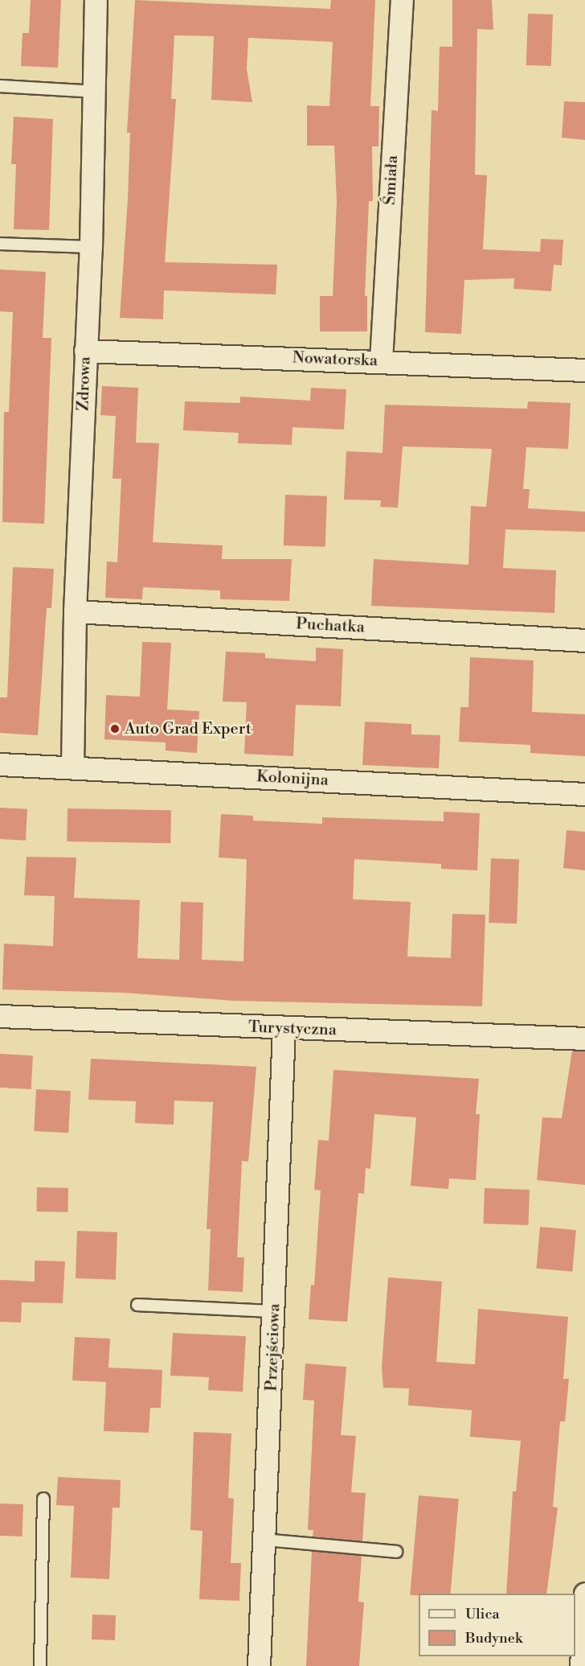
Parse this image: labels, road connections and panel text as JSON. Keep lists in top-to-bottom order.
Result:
{
  "streets": {
    "street": [
      "Śmiała",
      "Nowatorska",
      "Zdrowa",
      "Puchatka",
      "Kolonijna",
      "Turystyczna",
      "Przejściowa"
    ]
  },
  "crossings": [
    ["Śmiała", "Nowatorska"],
    ["Nowatorska", "Zdrowa"],
    ["Zdrowa", "Puchatka"],
    ["Zdrowa", "Kolonijna"],
    ["Turystyczna", "Przejściowa"]
  ],
  "places": ["Auto Grad Expert"],
  "legend": ["Ulica", "Budynek"]
}
